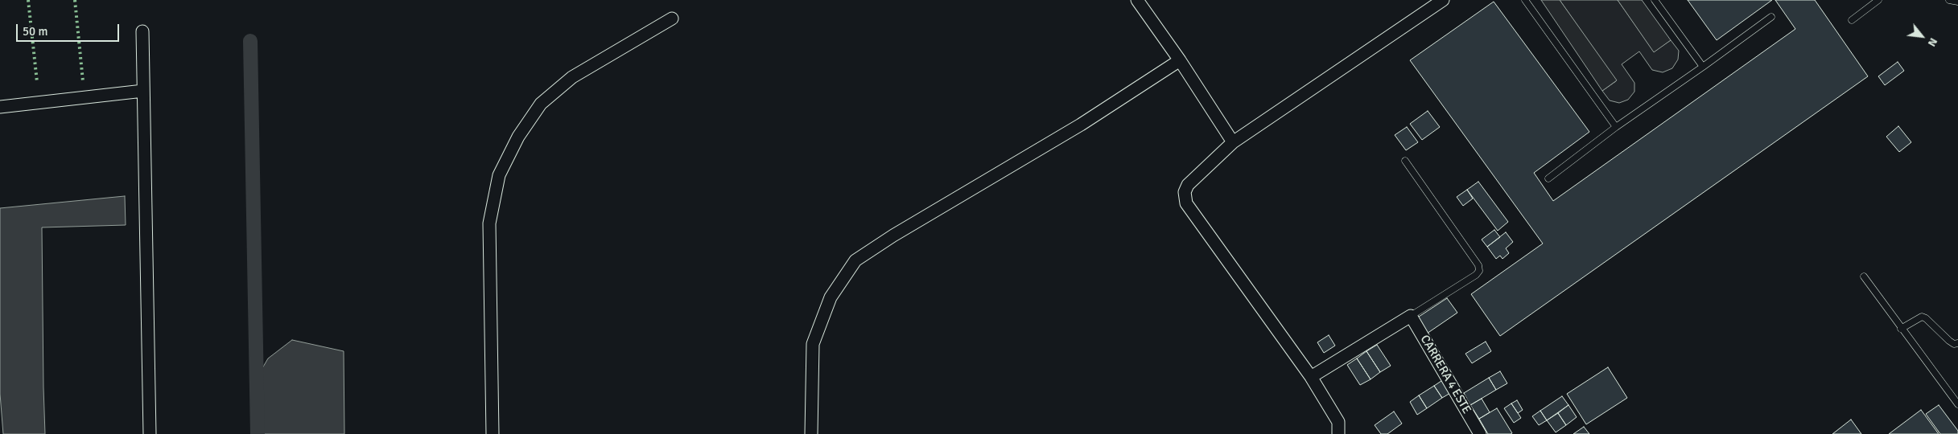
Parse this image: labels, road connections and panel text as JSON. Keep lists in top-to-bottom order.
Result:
{
  "streets": {
    "street": ["CARRERA 4 ESTE"]
  },
  "scale_bar": "50 m",
  "north": "bottom right"
}
